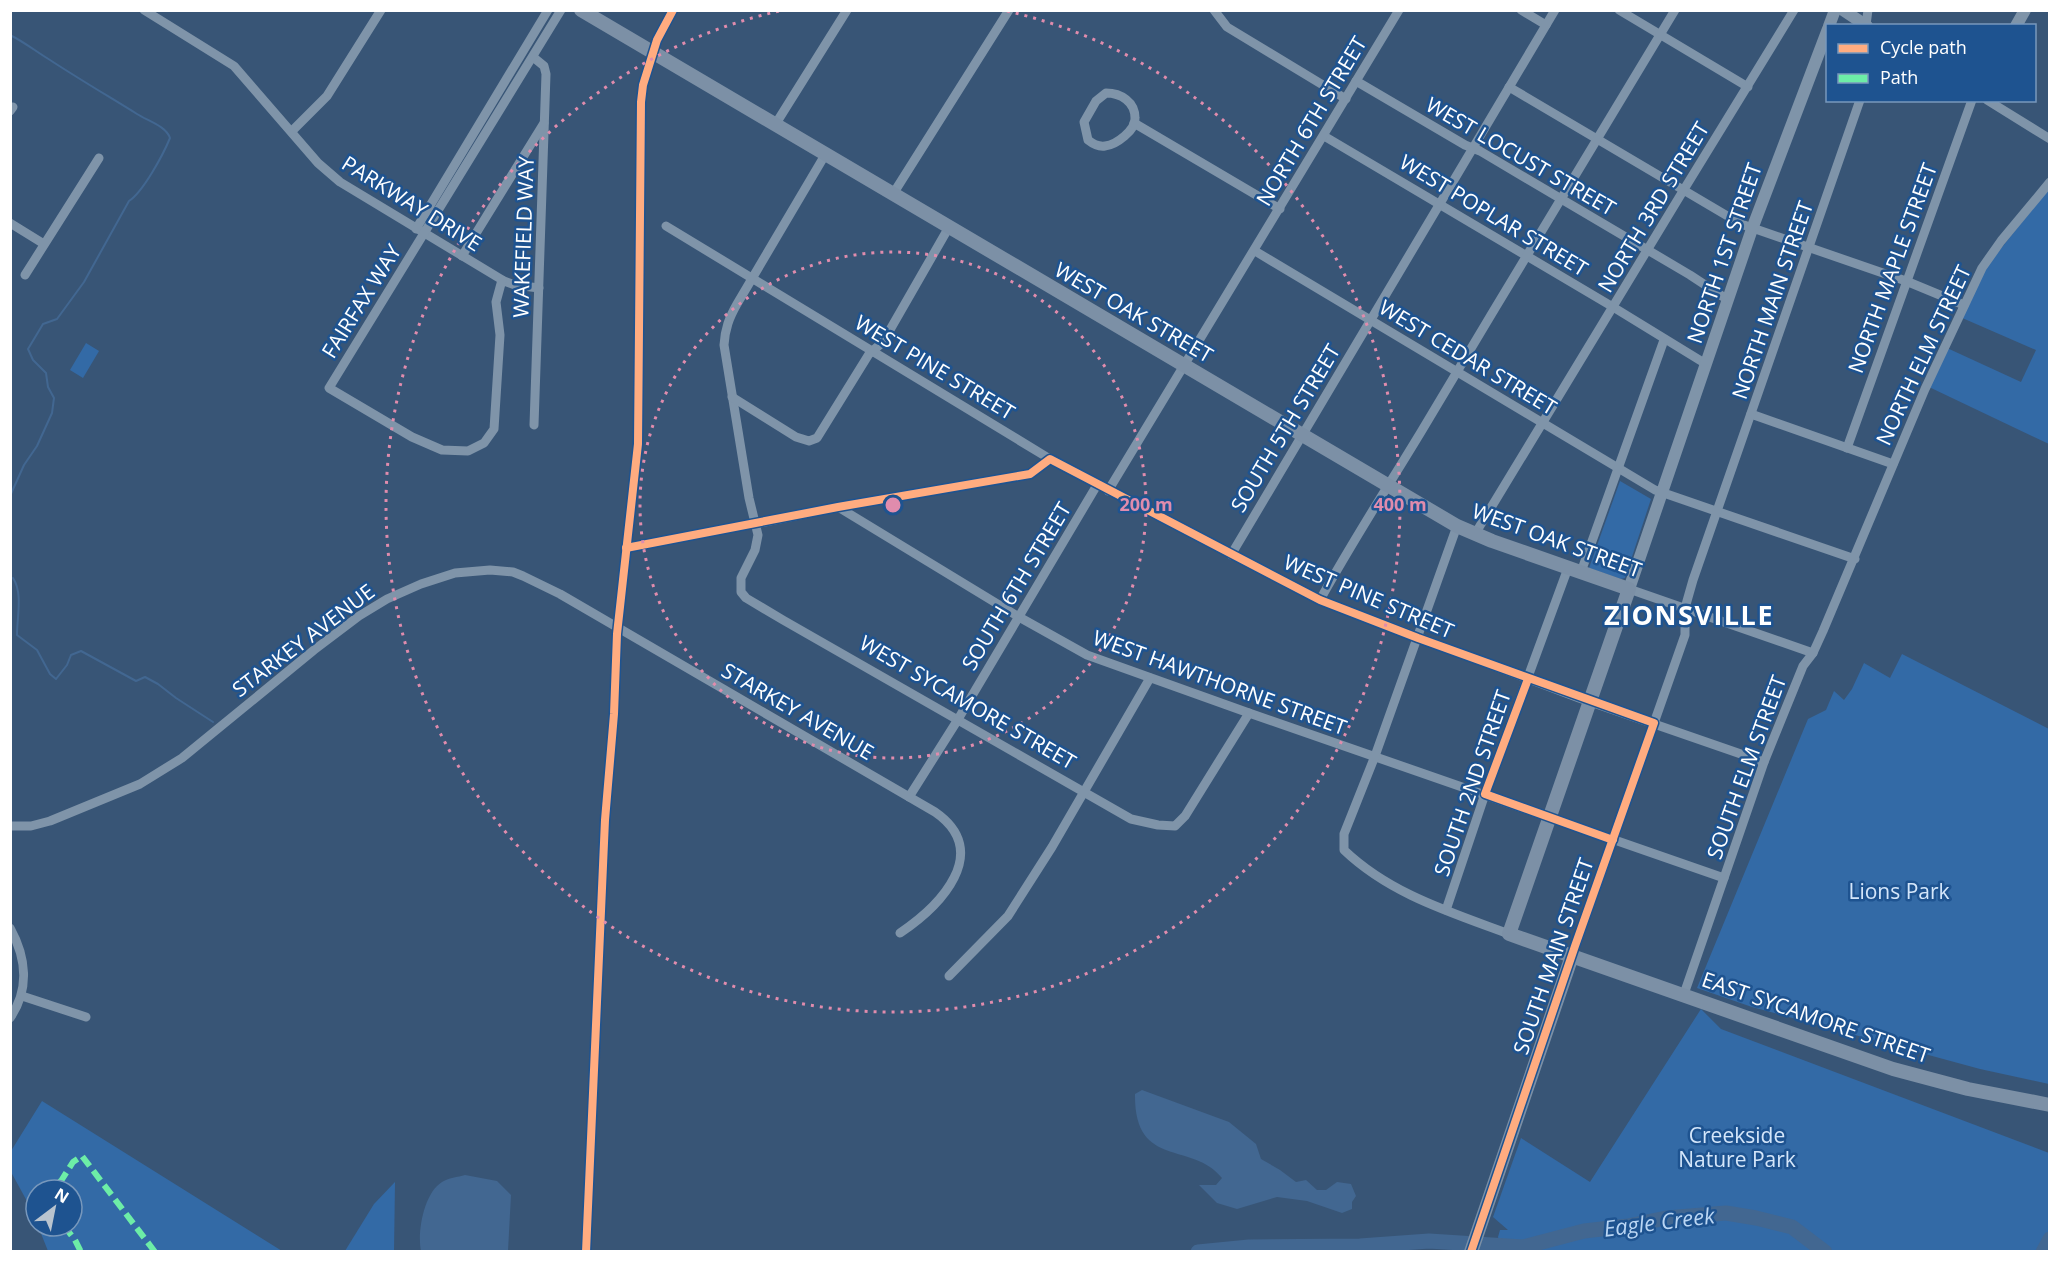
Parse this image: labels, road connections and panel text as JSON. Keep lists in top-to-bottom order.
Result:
{
  "streets": {
    "main road": ["WEST OAK STREET", "SOUTH MAIN STREET", "EAST SYCAMORE STREET"],
    "street": [
      "NORTH 6TH STREET",
      "WEST LOCUST STREET",
      "PARKWAY DRIVE",
      "NORTH 3RD STREET",
      "WEST POPLAR STREET",
      "WAKEFIELD WAY",
      "NORTH 1ST STREET",
      "NORTH MAPLE STREET",
      "NORTH MAIN STREET",
      "FAIRFAX WAY",
      "NORTH ELM STREET",
      "WEST CEDAR STREET",
      "WEST PINE STREET",
      "SOUTH 5TH STREET",
      "SOUTH 6TH STREET",
      "STARKEY AVENUE",
      "WEST HAWTHORNE STREET",
      "WEST SYCAMORE STREET",
      "SOUTH ELM STREET",
      "SOUTH 2ND STREET"
    ]
  },
  "crossings": [
    ["NORTH 6TH STREET", "WEST LOCUST STREET"],
    ["NORTH 6TH STREET", "WEST POPLAR STREET"],
    ["NORTH 6TH STREET", "WEST CEDAR STREET"],
    ["WEST LOCUST STREET", "NORTH 3RD STREET"],
    ["WEST LOCUST STREET", "NORTH 1ST STREET"],
    ["WEST LOCUST STREET", "SOUTH 5TH STREET"],
    ["PARKWAY DRIVE", "WAKEFIELD WAY"],
    ["PARKWAY DRIVE", "FAIRFAX WAY"],
    ["NORTH 3RD STREET", "WEST POPLAR STREET"],
    ["NORTH 3RD STREET", "WEST OAK STREET"],
    ["NORTH 3RD STREET", "WEST CEDAR STREET"],
    ["WEST POPLAR STREET", "NORTH 1ST STREET"],
    ["WEST POPLAR STREET", "SOUTH 5TH STREET"],
    ["WEST POPLAR STREET", "SOUTH 2ND STREET"],
    ["NORTH 1ST STREET", "WEST OAK STREET"],
    ["NORTH 1ST STREET", "WEST CEDAR STREET"],
    ["NORTH MAIN STREET", "WEST CEDAR STREET"],
    ["NORTH MAIN STREET", "SOUTH MAIN STREET"],
    ["WEST OAK STREET", "SOUTH 5TH STREET"],
    ["WEST OAK STREET", "SOUTH ELM STREET"],
    ["WEST OAK STREET", "SOUTH 2ND STREET"],
    ["WEST OAK STREET", "SOUTH MAIN STREET"],
    ["NORTH ELM STREET", "WEST CEDAR STREET"],
    ["NORTH ELM STREET", "SOUTH ELM STREET"],
    ["WEST CEDAR STREET", "SOUTH 5TH STREET"],
    ["WEST CEDAR STREET", "SOUTH ELM STREET"],
    ["WEST CEDAR STREET", "SOUTH 2ND STREET"],
    ["WEST CEDAR STREET", "SOUTH MAIN STREET"],
    ["WEST PINE STREET", "SOUTH 5TH STREET"],
    ["WEST PINE STREET", "SOUTH 6TH STREET"],
    ["WEST PINE STREET", "SOUTH ELM STREET"],
    ["WEST PINE STREET", "SOUTH 2ND STREET"],
    ["WEST PINE STREET", "SOUTH MAIN STREET"],
    ["SOUTH 6TH STREET", "STARKEY AVENUE"],
    ["SOUTH 6TH STREET", "WEST HAWTHORNE STREET"],
    ["SOUTH 6TH STREET", "WEST SYCAMORE STREET"],
    ["WEST HAWTHORNE STREET", "WEST SYCAMORE STREET"],
    ["WEST HAWTHORNE STREET", "SOUTH ELM STREET"],
    ["WEST HAWTHORNE STREET", "SOUTH 2ND STREET"],
    ["WEST HAWTHORNE STREET", "SOUTH MAIN STREET"],
    ["SOUTH ELM STREET", "EAST SYCAMORE STREET"],
    ["SOUTH MAIN STREET", "EAST SYCAMORE STREET"]
  ],
  "districts": ["ZIONSVILLE"],
  "water": ["Eagle Creek"],
  "parks": ["Lions Park", "Creekside Nature Park"],
  "legend": ["Cycle path", "Path"],
  "north": "top right",
  "rings": ["200 m", "400 m"]
}
